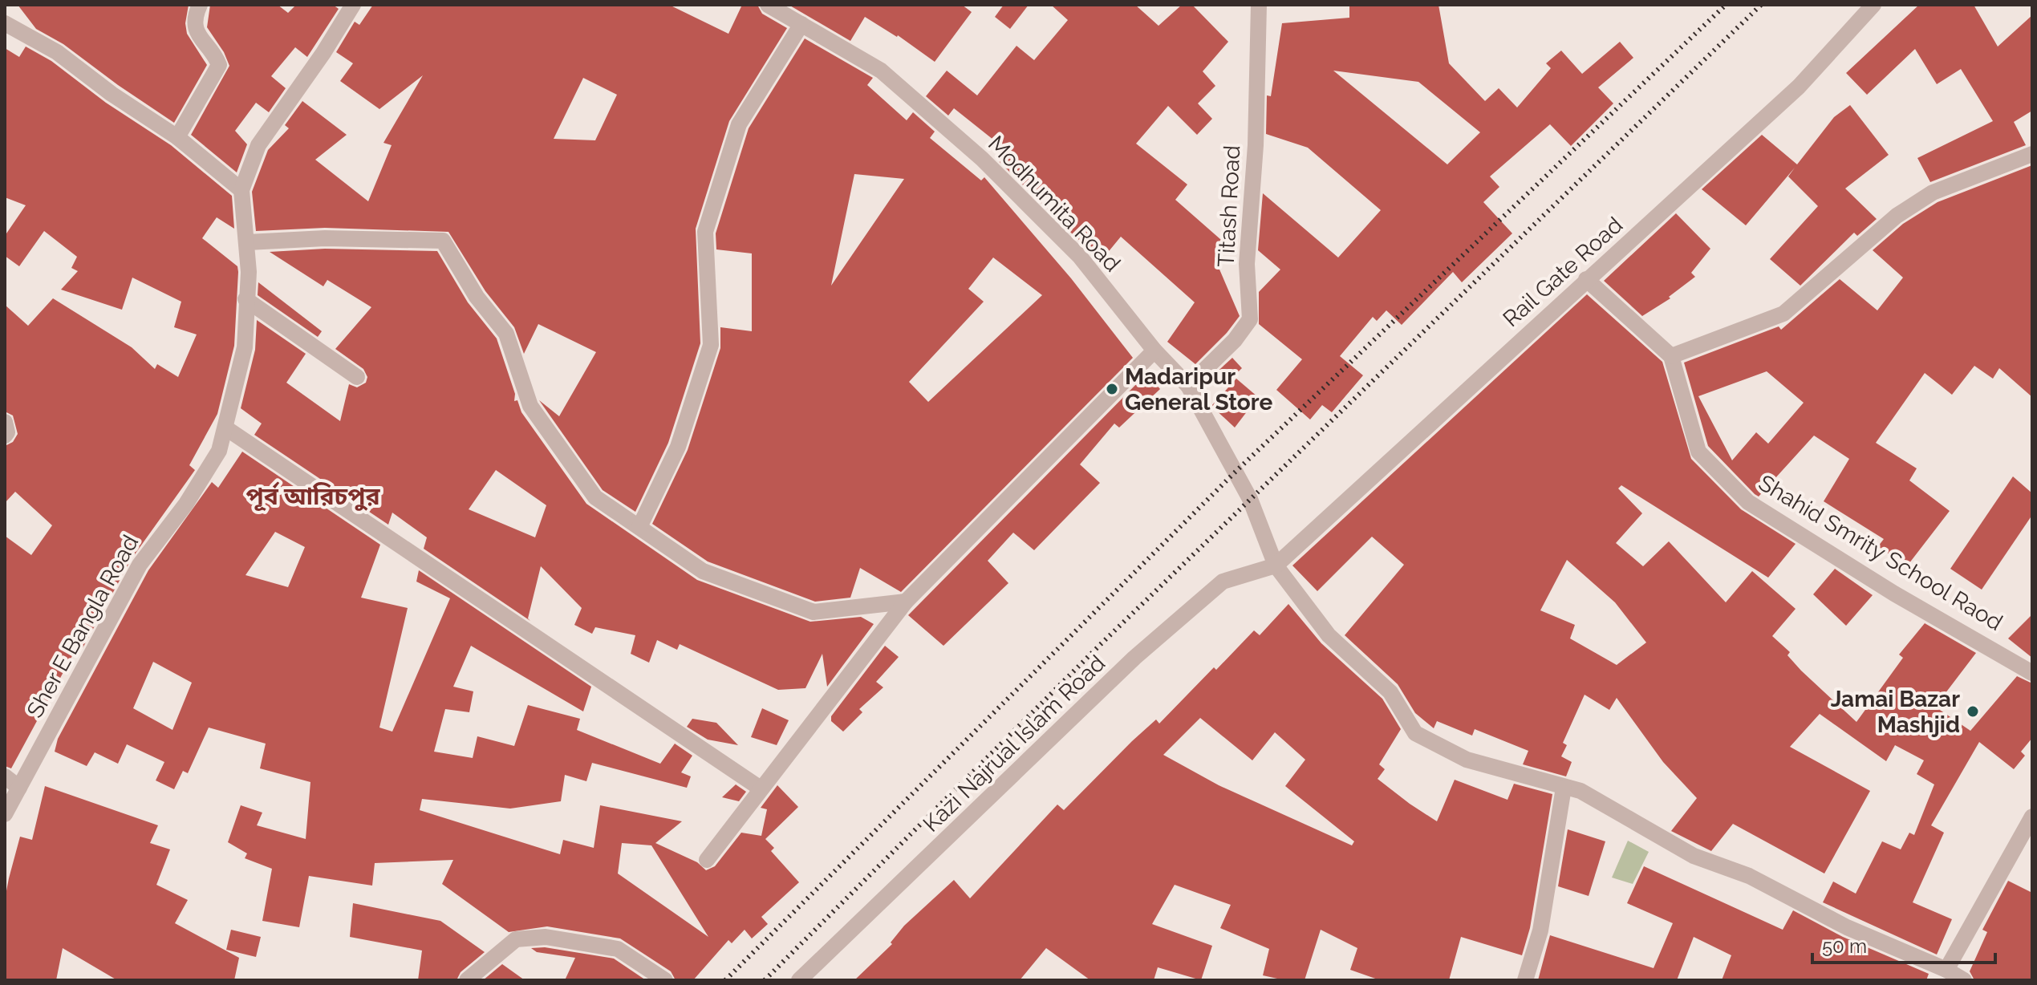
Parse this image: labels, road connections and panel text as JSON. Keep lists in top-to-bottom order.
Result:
{
  "streets": {
    "street": [
      "Modhumita Road",
      "Titash Road",
      "Rail Gate Road",
      "Shahid Smrity School Raod",
      "Sher E Bangla Road",
      "Kazi Najrual Islam Road"
    ]
  },
  "crossings": [
    ["Modhumita Road", "Titash Road"],
    ["Modhumita Road", "Rail Gate Road"],
    ["Modhumita Road", "Kazi Najrual Islam Road"],
    ["Rail Gate Road", "Kazi Najrual Islam Road"]
  ],
  "districts": ["পূর্ব আরিচপুর"],
  "places": ["Madaripur General Store", "Jamai Bazar Mashjid"],
  "scale_bar": "50 m"
}
